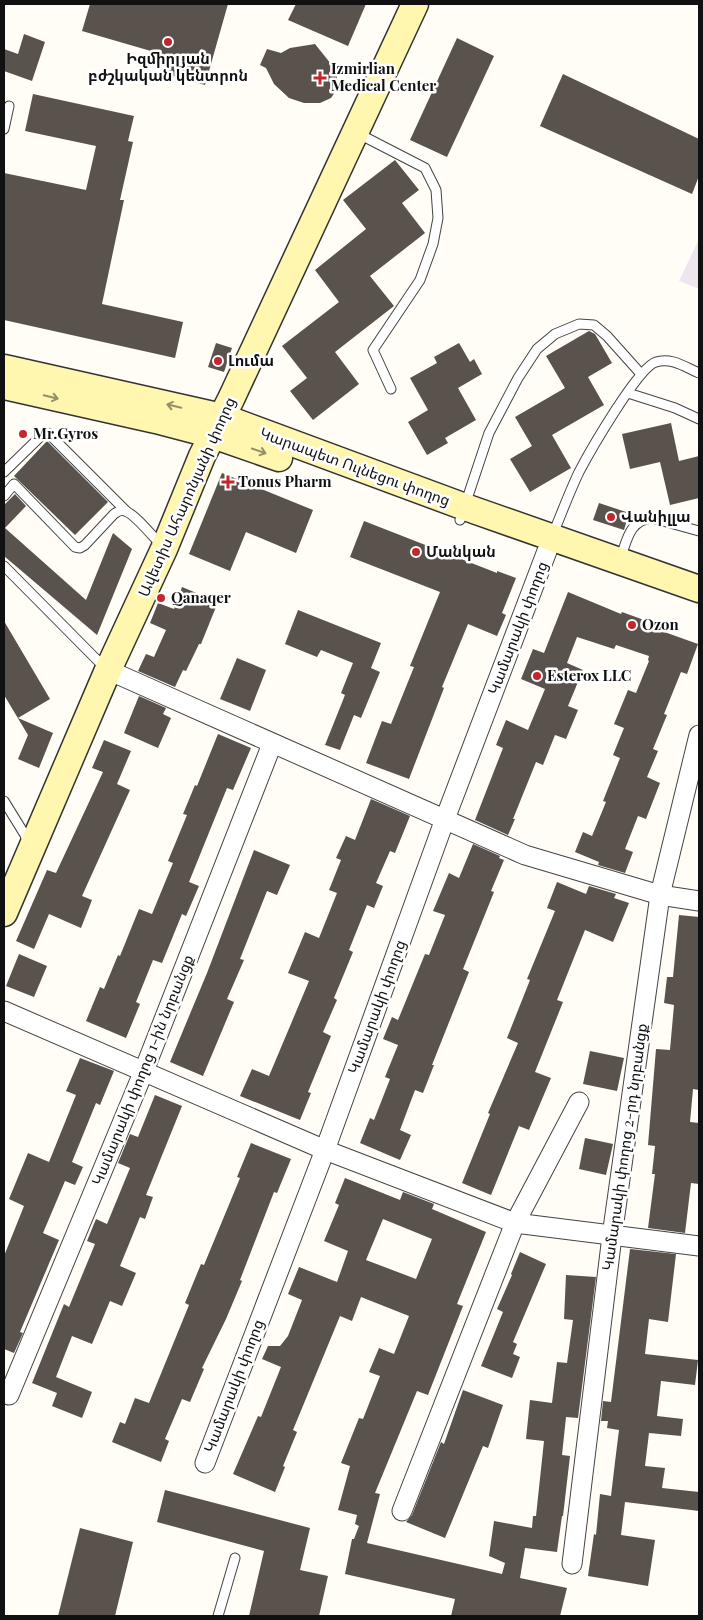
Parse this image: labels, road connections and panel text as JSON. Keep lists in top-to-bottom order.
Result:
{
  "streets": {
    "street": [
      "Կարապետ Ուլնեցու փողոց",
      "Ավետիս Ահարոնյանի փողոց",
      "Կամարակի փողոց",
      "Կամարակի փողոց 1-ին նրբանցք",
      "Կամարակի փողոց 2-րդ նրբանցք"
    ]
  },
  "crossings": [
    ["Կարապետ Ուլնեցու փողոց", "Ավետիս Ահարոնյանի փողոց"],
    ["Կարապետ Ուլնեցու փողոց", "Կամարակի փողոց"]
  ],
  "places": {
    "other": [
      "Իզմիրլյան բժշկական կենտրոն",
      "Լումա",
      "Mr.Gyros",
      "Վանիլլա",
      "Մանկան",
      "Qanaqer",
      "Ozon",
      "Esterox LLC"
    ],
    "health": ["Izmirlian Medical Center", "Tonus Pharm"]
  }
}
